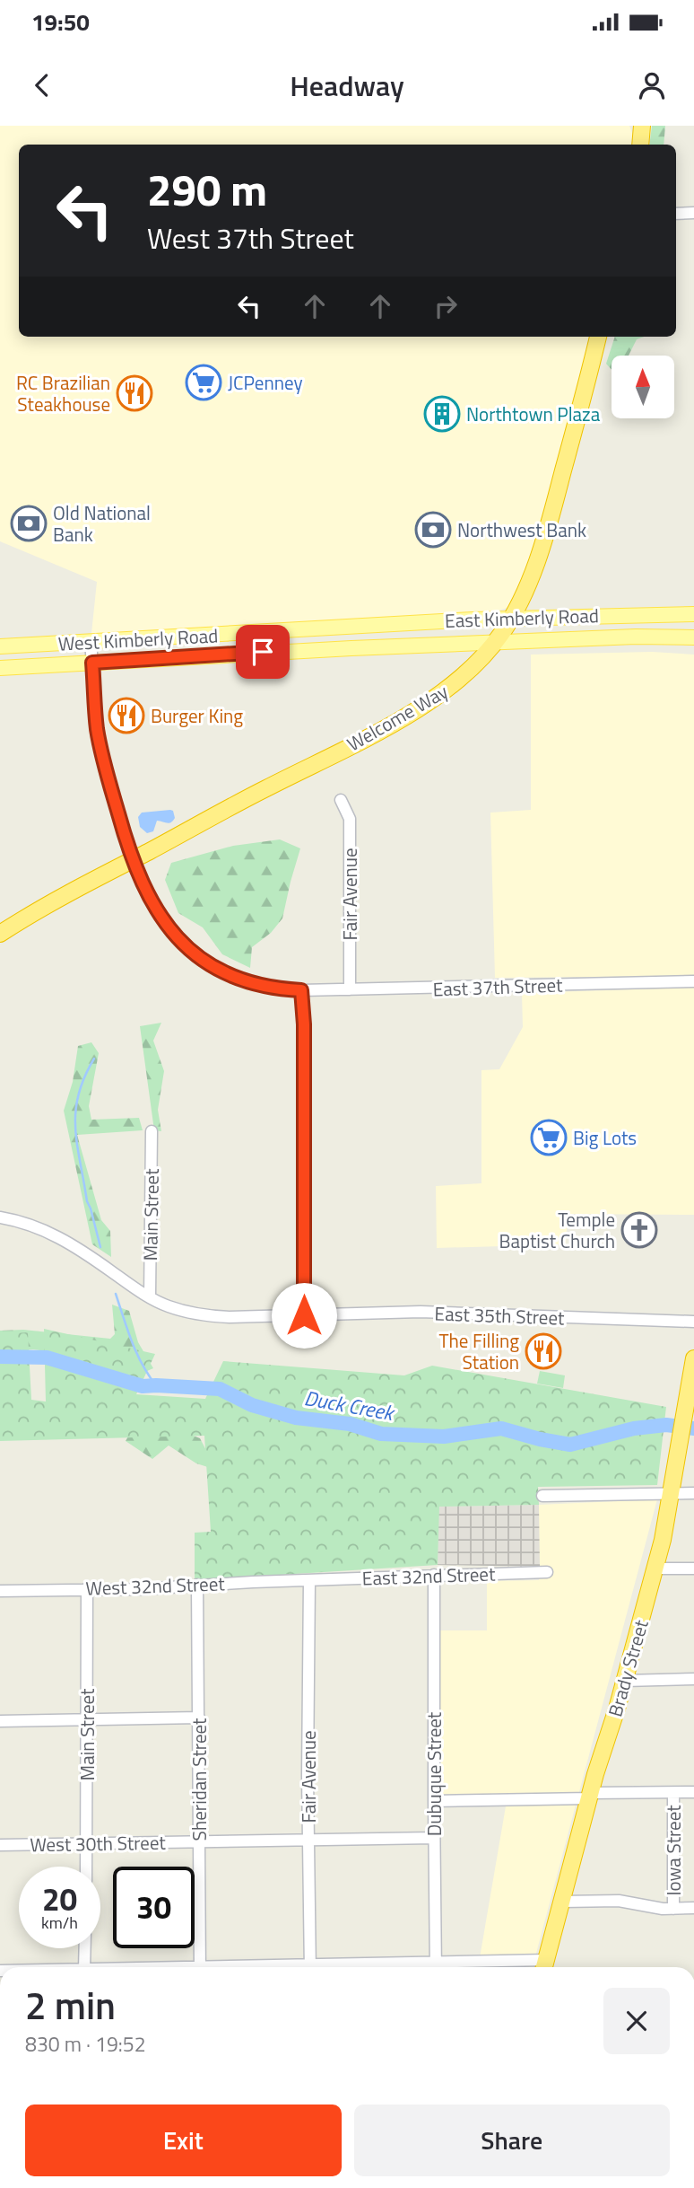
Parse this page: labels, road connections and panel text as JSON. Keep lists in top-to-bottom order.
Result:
{
  "streets": {
    "highway": ["Welcome Way", "Brady Street"],
    "main road": ["East Kimberly Road", "West Kimberly Road"],
    "street": [
      "Fair Avenue",
      "East 37th Street",
      "Main Street",
      "East 35th Street",
      "East 32nd Street",
      "West 32nd Street",
      "Dubuque Street",
      "Sheridan Street",
      "West 30th Street",
      "Iowa Street"
    ]
  },
  "crossings": [
    ["East Kimberly Road", "West Kimberly Road"],
    ["East Kimberly Road", "Welcome Way"],
    ["Welcome Way", "East 37th Street"],
    ["Fair Avenue", "East 37th Street"],
    ["Fair Avenue", "East 32nd Street"],
    ["Fair Avenue", "West 32nd Street"],
    ["Fair Avenue", "West 30th Street"],
    ["Main Street", "East 35th Street"],
    ["Main Street", "West 32nd Street"],
    ["Main Street", "West 30th Street"],
    ["East 32nd Street", "West 32nd Street"],
    ["East 32nd Street", "Dubuque Street"],
    ["West 32nd Street", "Sheridan Street"],
    ["Dubuque Street", "West 30th Street"],
    ["Sheridan Street", "West 30th Street"]
  ],
  "water": ["Duck Creek"],
  "places": {
    "supermarket": ["JCPenney", "Big Lots"],
    "restaurant": ["RC Brazilian Steakhouse", "Burger King", "The Filling Station"],
    "building": ["Northtown Plaza"],
    "bank": ["Old National Bank", "Northwest Bank"],
    "church": ["Temple Baptist Church"]
  },
  "north": "top",
  "page": {
    "status": "19:50",
    "header": "Headway",
    "turn": ["290 m", "West 37th Street"],
    "speed": "20 km/h",
    "limit": "30",
    "heading": ["2 min", "830 m · 19:52"],
    "buttons": ["Exit", "Share"]
  }
}
